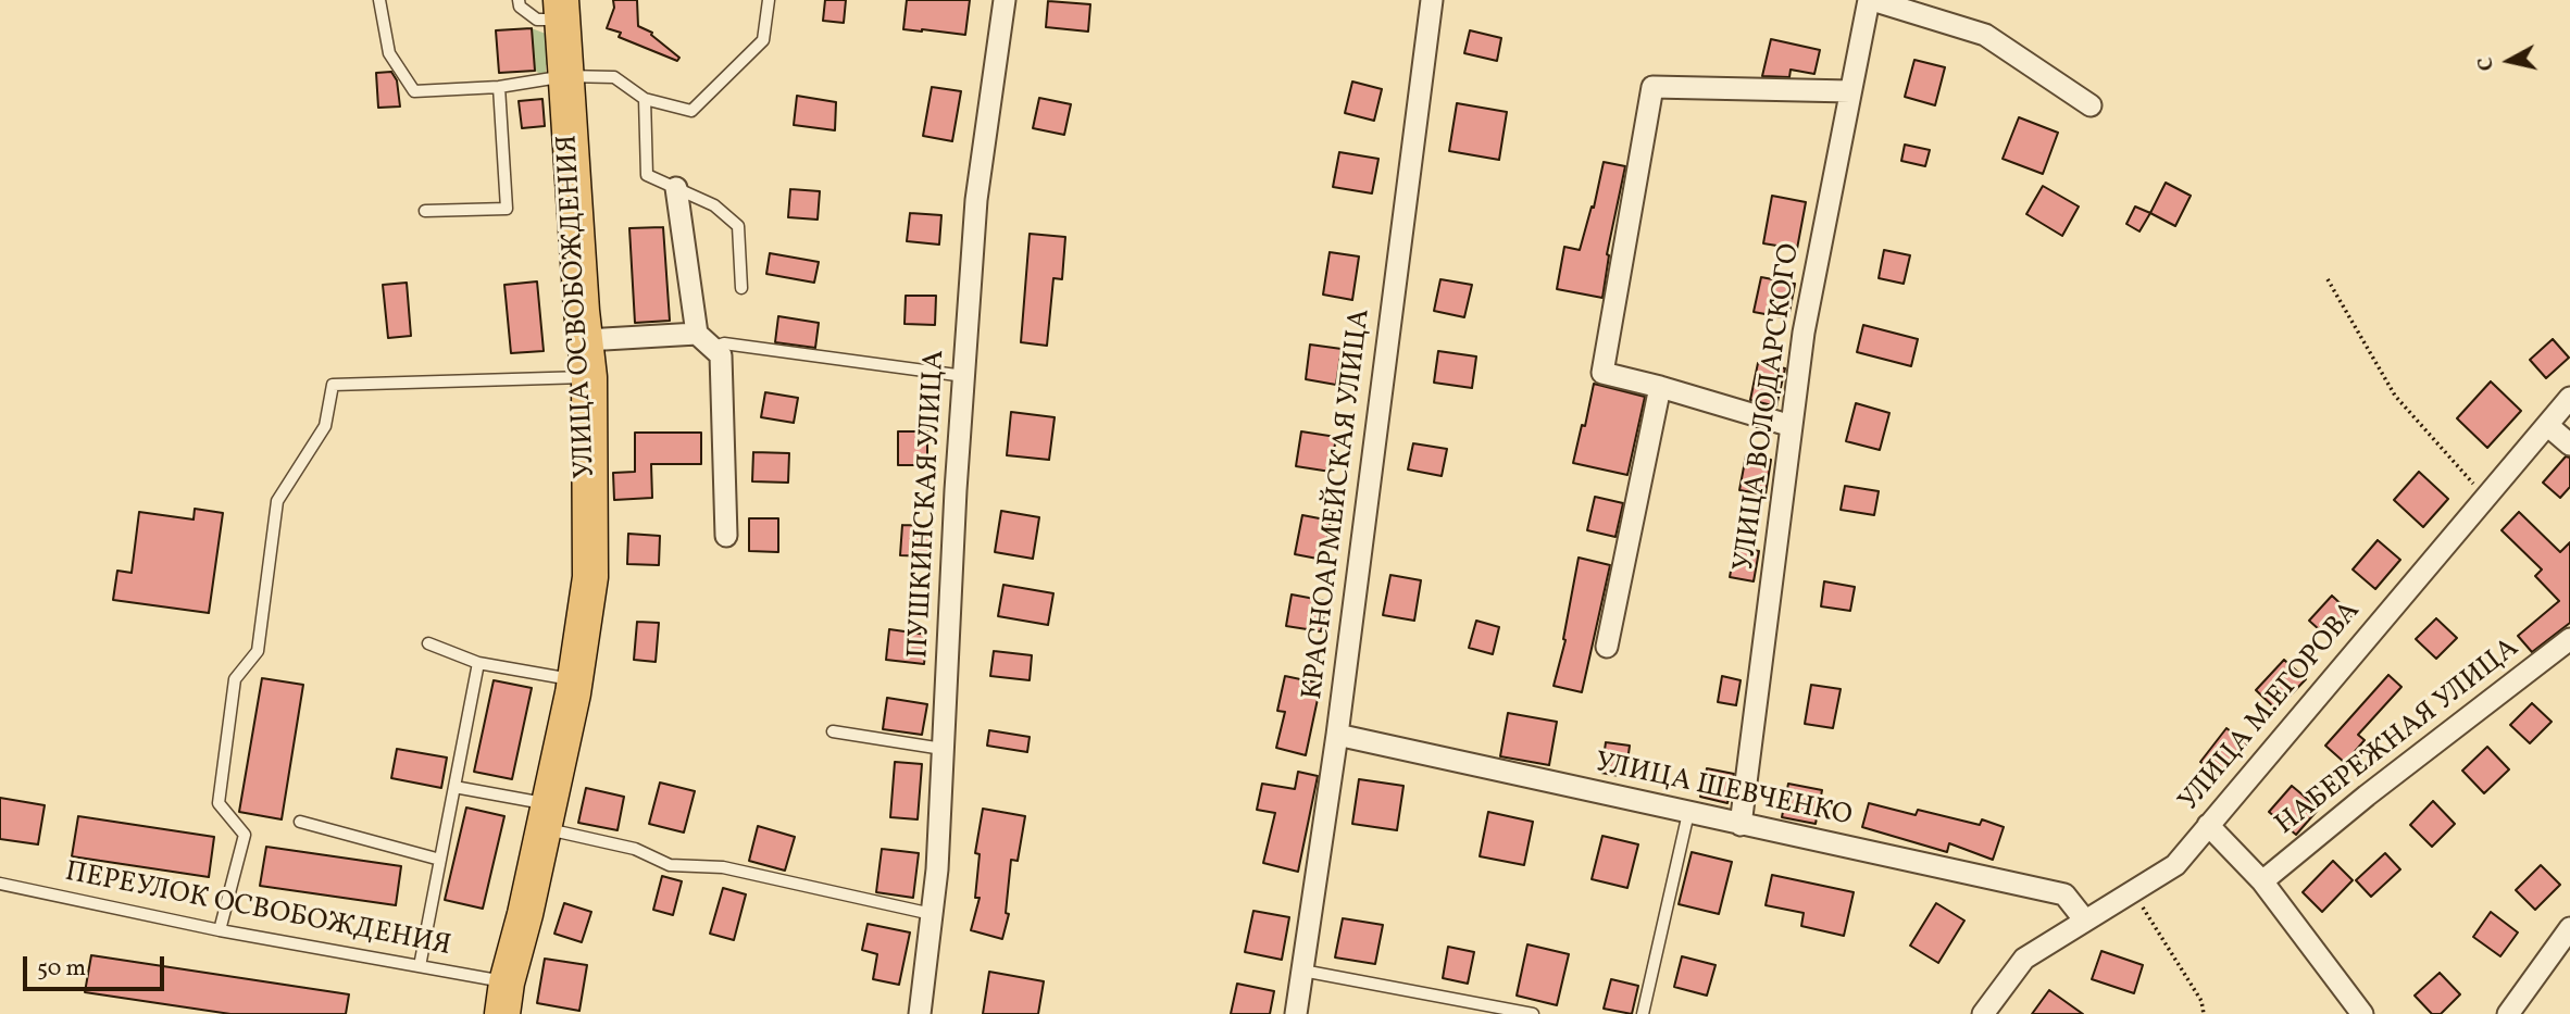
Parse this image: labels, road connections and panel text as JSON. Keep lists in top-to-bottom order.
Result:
{
  "streets": {
    "main road": ["УЛИЦА ОСВОБОЖДЕНИЯ"],
    "street": [
      "УЛИЦА ВОЛОДАРСКОГО",
      "ПУШКИНСКАЯ УЛИЦА",
      "КРАСНОАРМЕЙСКАЯ УЛИЦА",
      "УЛИЦА М.ЕГОРОВА",
      "НАБЕРЕЖНАЯ УЛИЦА",
      "УЛИЦА ШЕВЧЕНКО"
    ],
    "lane": ["ПЕРЕУЛОК ОСВОБОЖДЕНИЯ"]
  },
  "crossings": [
    ["УЛИЦА ОСВОБОЖДЕНИЯ", "ПЕРЕУЛОК ОСВОБОЖДЕНИЯ"],
    ["УЛИЦА ВОЛОДАРСКОГО", "УЛИЦА ШЕВЧЕНКО"],
    ["КРАСНОАРМЕЙСКАЯ УЛИЦА", "УЛИЦА ШЕВЧЕНКО"],
    ["УЛИЦА М.ЕГОРОВА", "УЛИЦА ШЕВЧЕНКО"]
  ],
  "scale_bar": "50 m",
  "north": "left"
}
